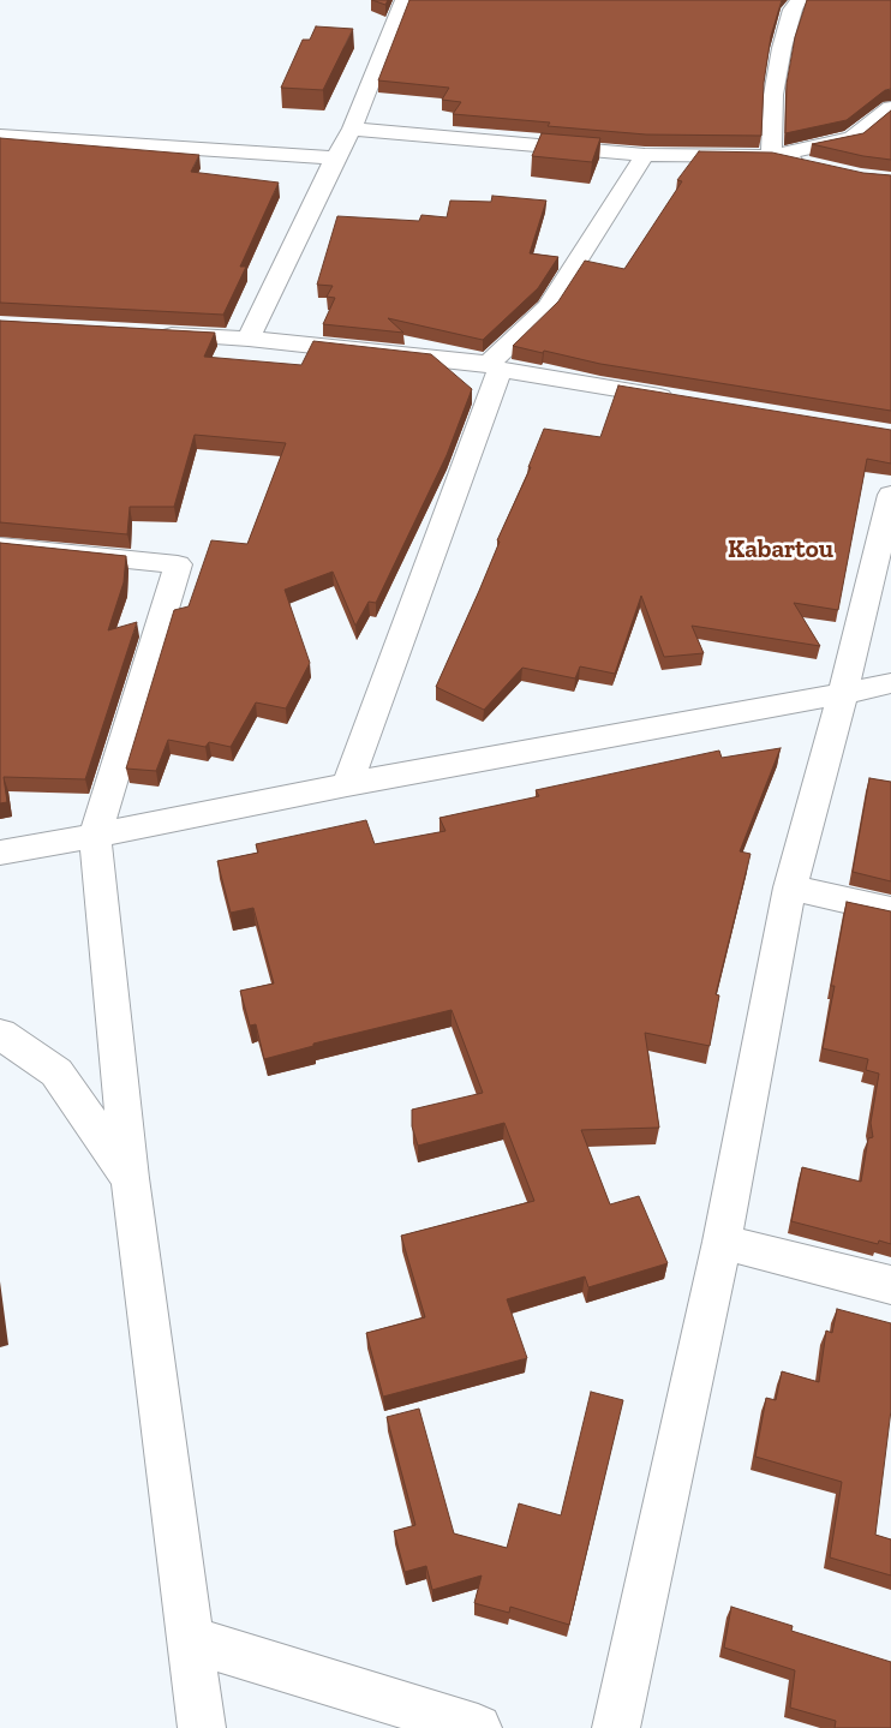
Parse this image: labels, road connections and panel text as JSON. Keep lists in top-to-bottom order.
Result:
{
  "districts": ["Kabartou"]
}
